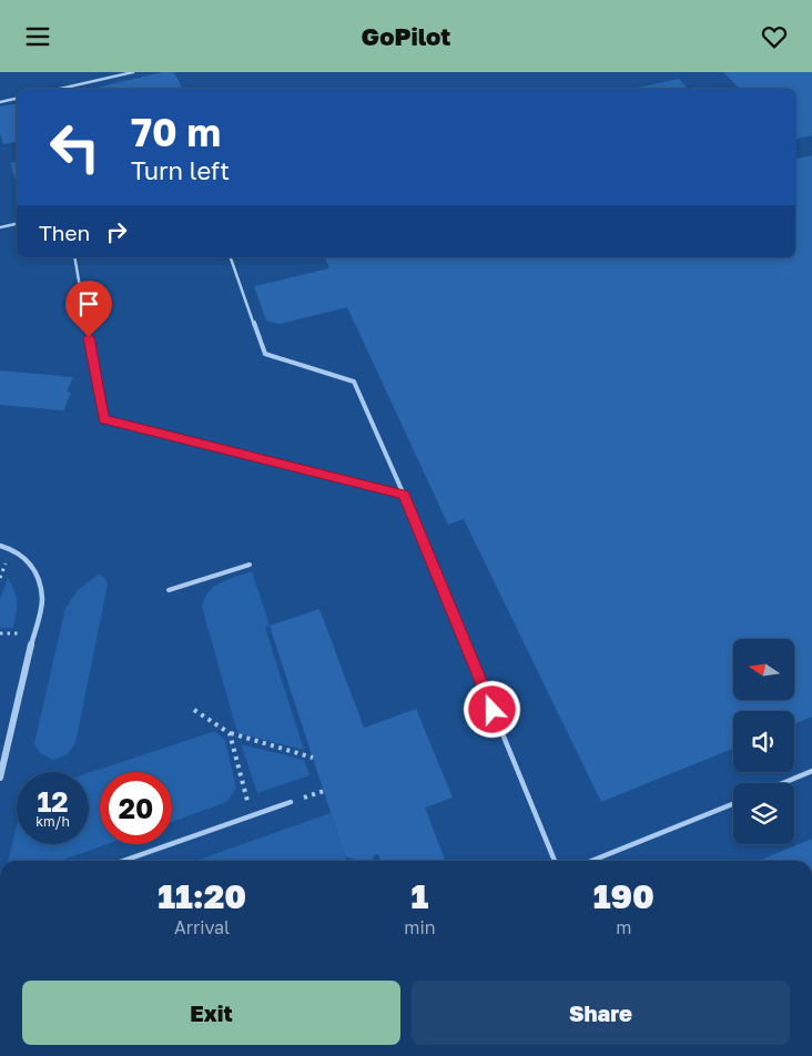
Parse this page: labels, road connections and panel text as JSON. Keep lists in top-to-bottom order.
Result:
{
  "north": "left",
  "page": {
    "header": "GoPilot",
    "turn": ["70 m", "Turn left"],
    "then": "Then",
    "speed": "12 km/h",
    "limit": "20",
    "eta": [
      "11:20",
      "Arrival",
      "1",
      "min",
      "190",
      "m"
    ],
    "buttons": ["Exit", "Share"]
  }
}
